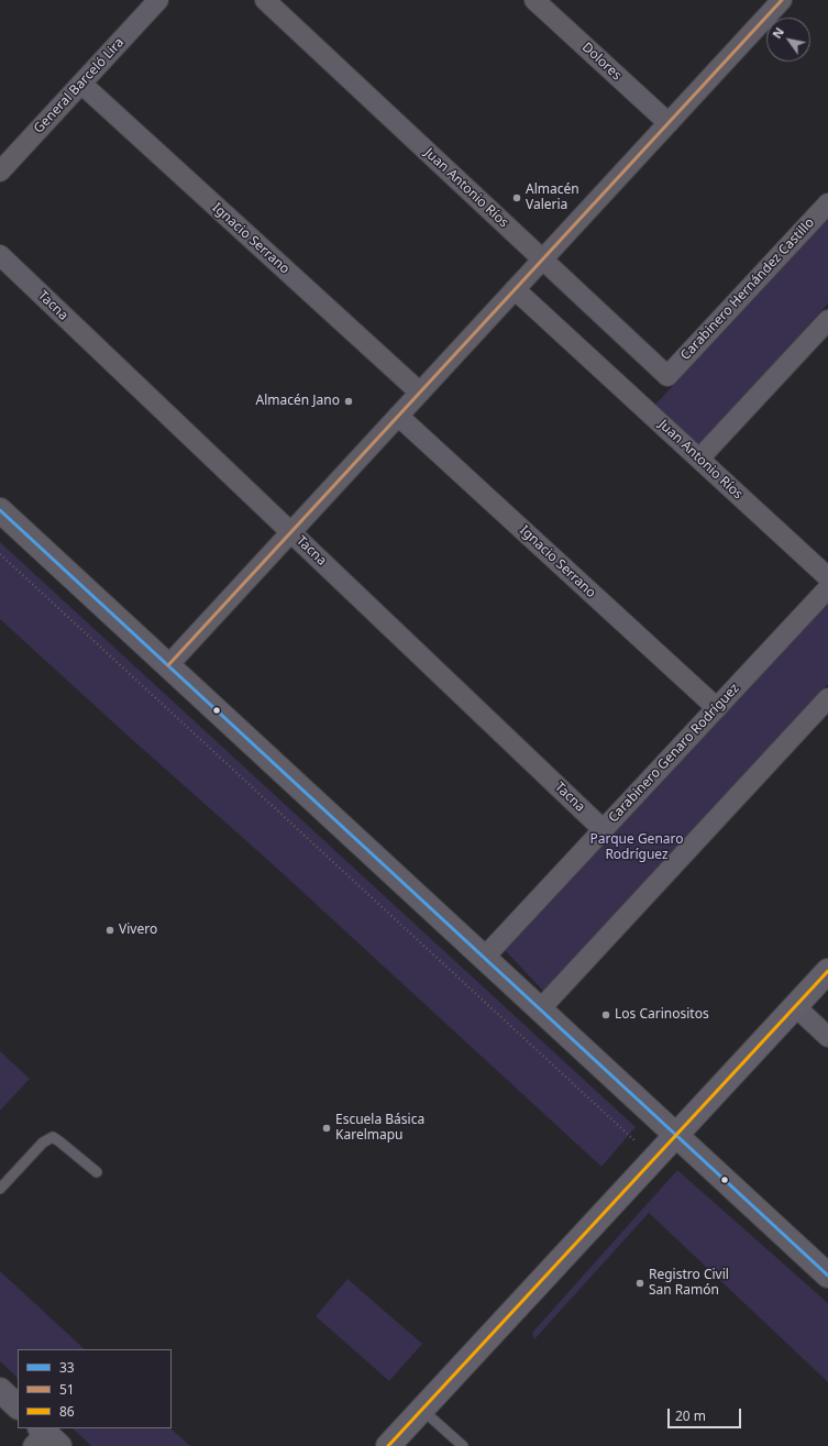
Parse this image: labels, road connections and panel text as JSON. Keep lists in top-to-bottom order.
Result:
{
  "streets": {
    "street": [
      "Dolores",
      "General Barceló Lira",
      "Juan Antonio Ríos",
      "Ignacio Serrano",
      "Carabinero Hernández Castillo",
      "Tacna",
      "Carabinero Genaro Rodríguez"
    ]
  },
  "crossings": [
    ["General Barceló Lira", "Ignacio Serrano"],
    ["Juan Antonio Ríos", "Carabinero Hernández Castillo"],
    ["Ignacio Serrano", "Carabinero Genaro Rodríguez"],
    ["Tacna", "Carabinero Genaro Rodríguez"]
  ],
  "parks": ["Parque Genaro Rodríguez"],
  "places": [
    "Almacén Valeria",
    "Almacén Jano",
    "Vivero",
    "Los Carinositos",
    "Escuela Básica Karelmapu",
    "Registro Civil San Ramón"
  ],
  "lines": ["transit line 51", "transit line 33", "transit line 86"],
  "legend": ["33", "51", "86"],
  "scale_bar": "20 m",
  "north": "top left"
}
